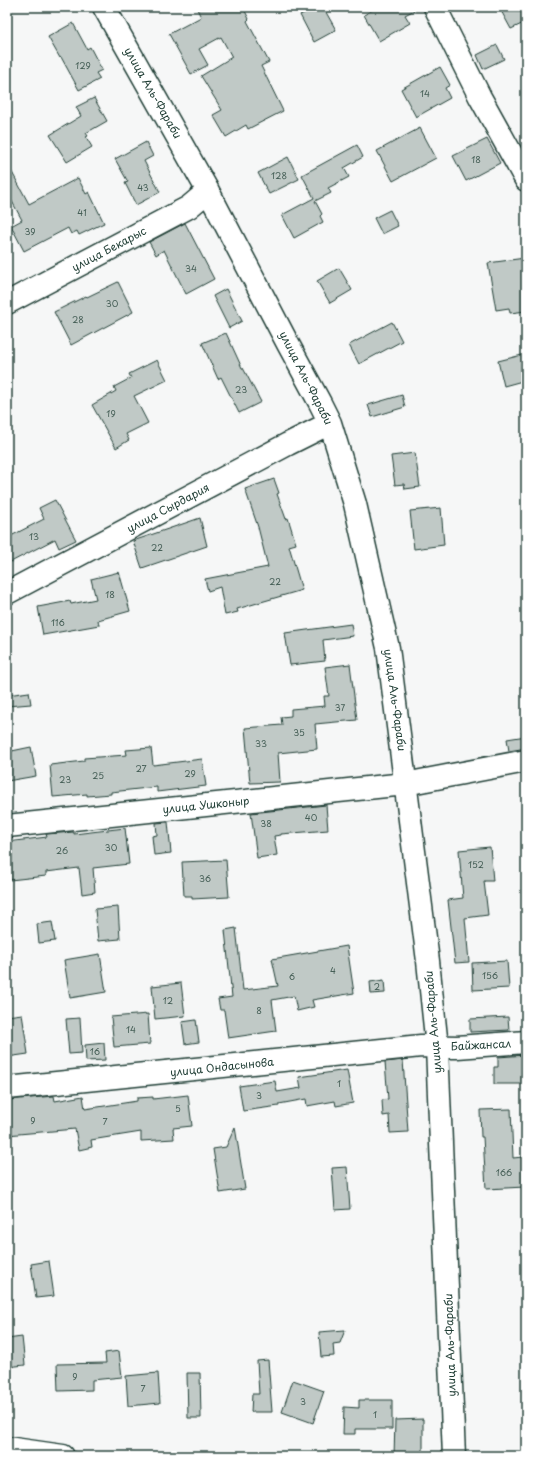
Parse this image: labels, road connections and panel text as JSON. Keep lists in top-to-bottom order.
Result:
{
  "streets": {
    "street": [
      "улица Аль-Фараби",
      "улица Бекарыс",
      "улица Сырдария",
      "улица Ушконыр",
      "Байжансал",
      "улица Ондасынова"
    ]
  },
  "crossings": [
    ["улица Аль-Фараби", "улица Бекарыс"],
    ["улица Аль-Фараби", "улица Сырдария"],
    ["улица Аль-Фараби", "улица Ушконыр"],
    ["улица Аль-Фараби", "Байжансал"],
    ["улица Аль-Фараби", "улица Ондасынова"],
    ["Байжансал", "улица Ондасынова"]
  ],
  "house_numbers": [
    "129",
    "14",
    "18",
    "128",
    "43",
    "41",
    "39",
    "34",
    "30",
    "28",
    "23",
    "19",
    "13",
    "22",
    "22",
    "18",
    "116",
    "37",
    "35",
    "33",
    "27",
    "29",
    "25",
    "23",
    "40",
    "38",
    "30",
    "26",
    "152",
    "36",
    "4",
    "156",
    "6",
    "2",
    "12",
    "8",
    "14",
    "16",
    "1",
    "3",
    "5",
    "9",
    "7",
    "166",
    "9",
    "7",
    "3",
    "1"
  ]
}
